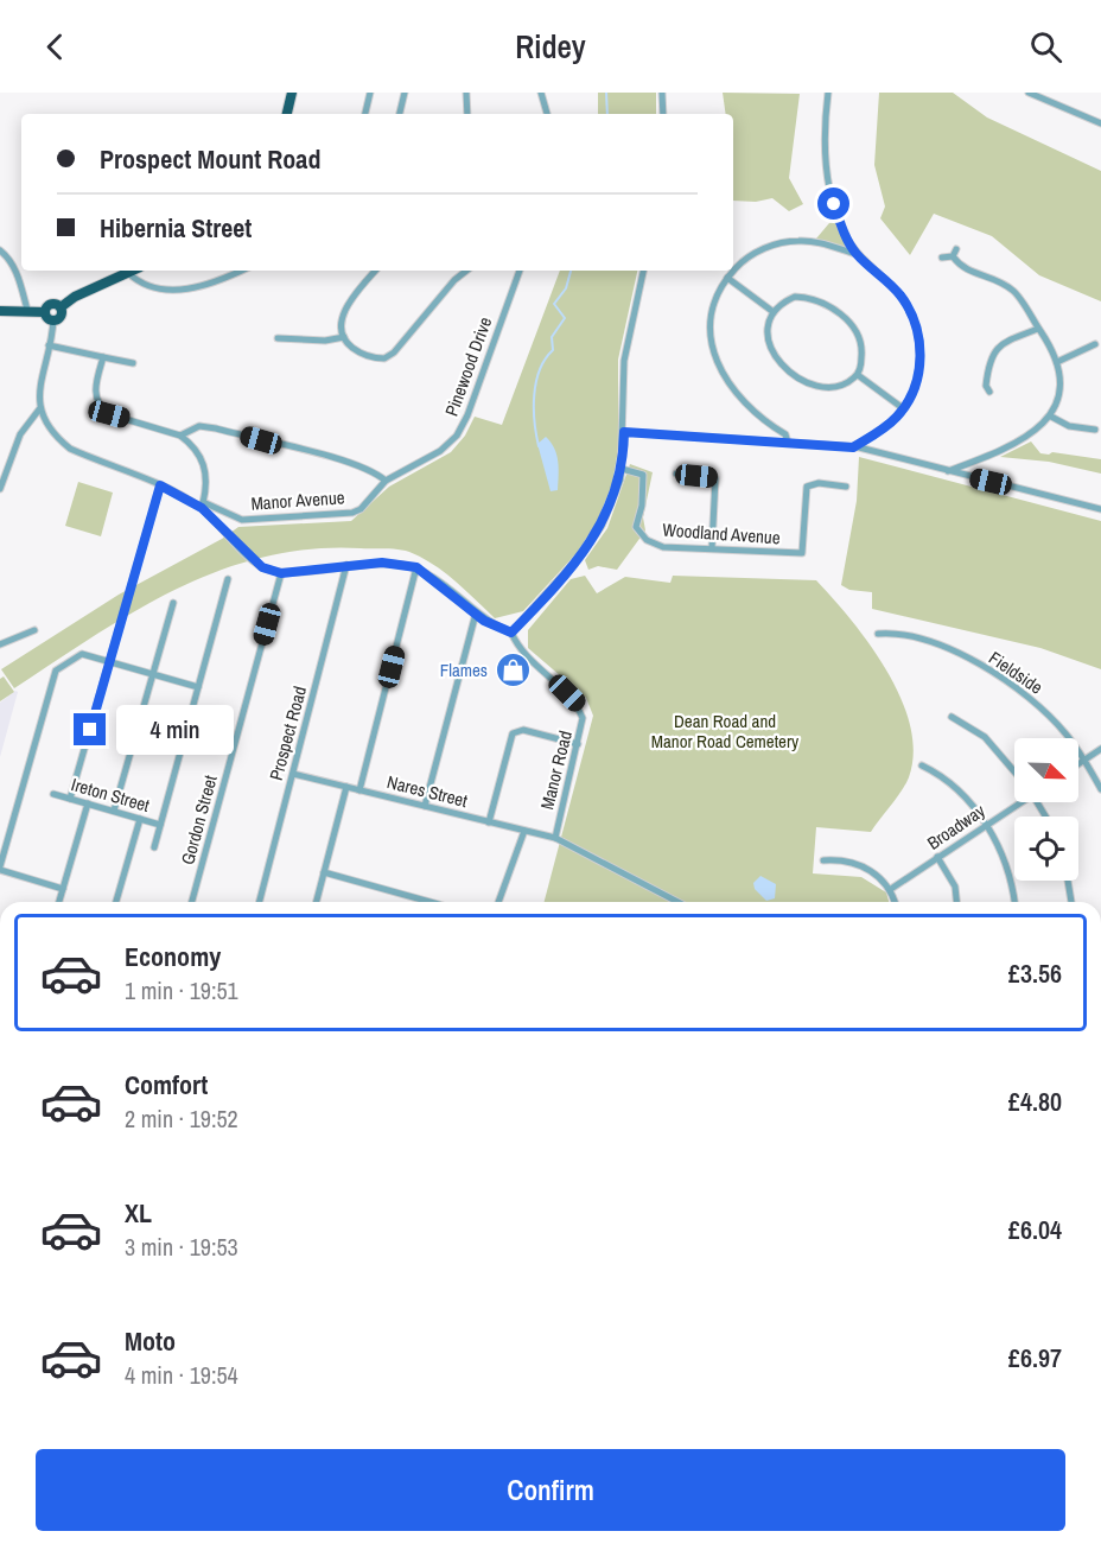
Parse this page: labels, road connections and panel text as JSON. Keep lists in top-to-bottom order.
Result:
{
  "streets": {
    "street": [
      "Pinewood Drive",
      "Manor Avenue",
      "Woodland Avenue",
      "Fieldside",
      "Prospect Road",
      "Manor Road",
      "Nares Street",
      "Ireton Street",
      "Gordon Street",
      "Broadway"
    ]
  },
  "crossings": [
    ["Pinewood Drive", "Manor Avenue"],
    ["Prospect Road", "Nares Street"],
    ["Manor Road", "Nares Street"]
  ],
  "parks": ["Dean Road and Manor Road Cemetery"],
  "places": {
    "shop": ["Flames"]
  },
  "north": "bottom right",
  "page": {
    "header": "Ridey",
    "banner": ["Prospect Mount Road", "Hibernia Street"],
    "bubble": "4 min",
    "list": [
      {
        "name": "Economy",
        "note": "1 min · 19:51",
        "value": "£3.56"
      },
      {
        "name": "Comfort",
        "note": "2 min · 19:52",
        "value": "£4.80"
      },
      {
        "name": "XL",
        "note": "3 min · 19:53",
        "value": "£6.04"
      },
      {
        "name": "Moto",
        "note": "4 min · 19:54",
        "value": "£6.97"
      }
    ],
    "buttons": "Confirm"
  }
}
